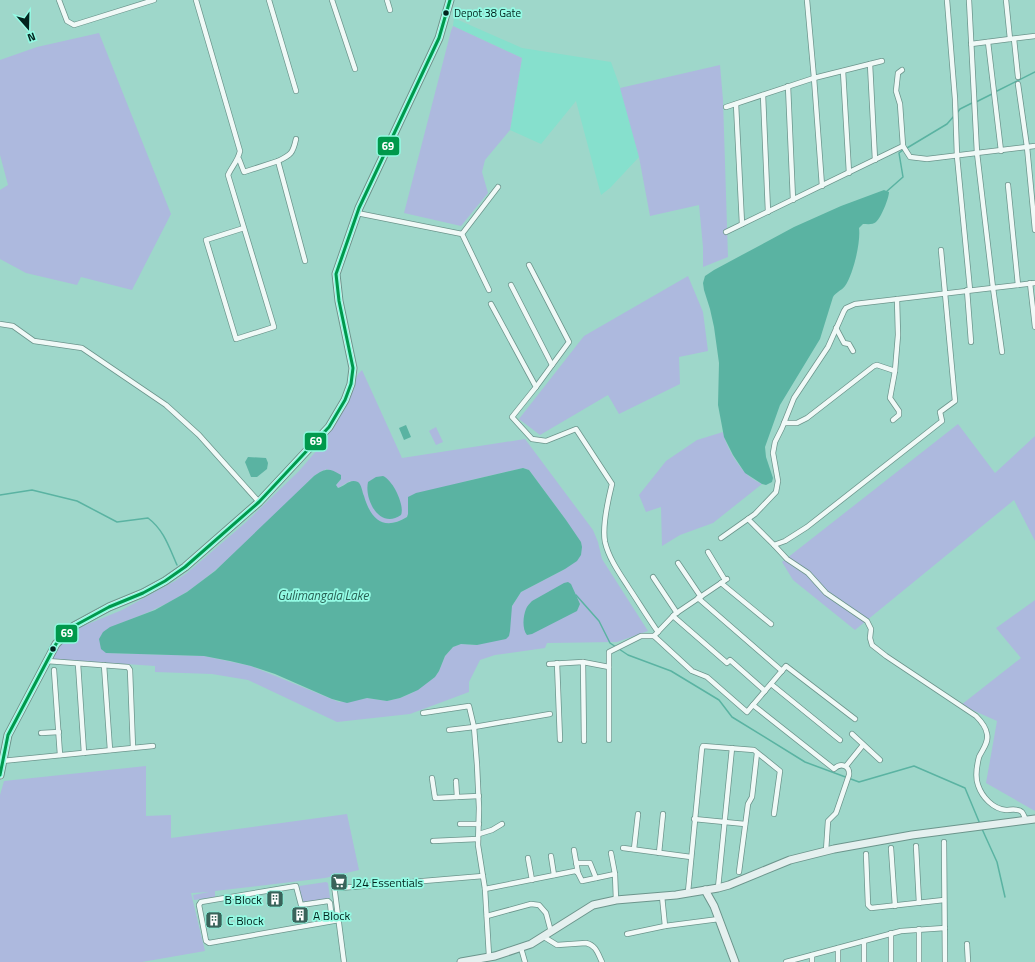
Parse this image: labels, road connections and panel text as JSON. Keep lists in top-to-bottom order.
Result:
{
  "water": ["Gulimangala Lake"],
  "places": {
    "other": ["Depot 38 Gate"],
    "supermarket": ["J24 Essentials"],
    "building": ["B Block", "A Block", "C Block"]
  },
  "lines": ["transit line 69"],
  "north": "bottom"
}
